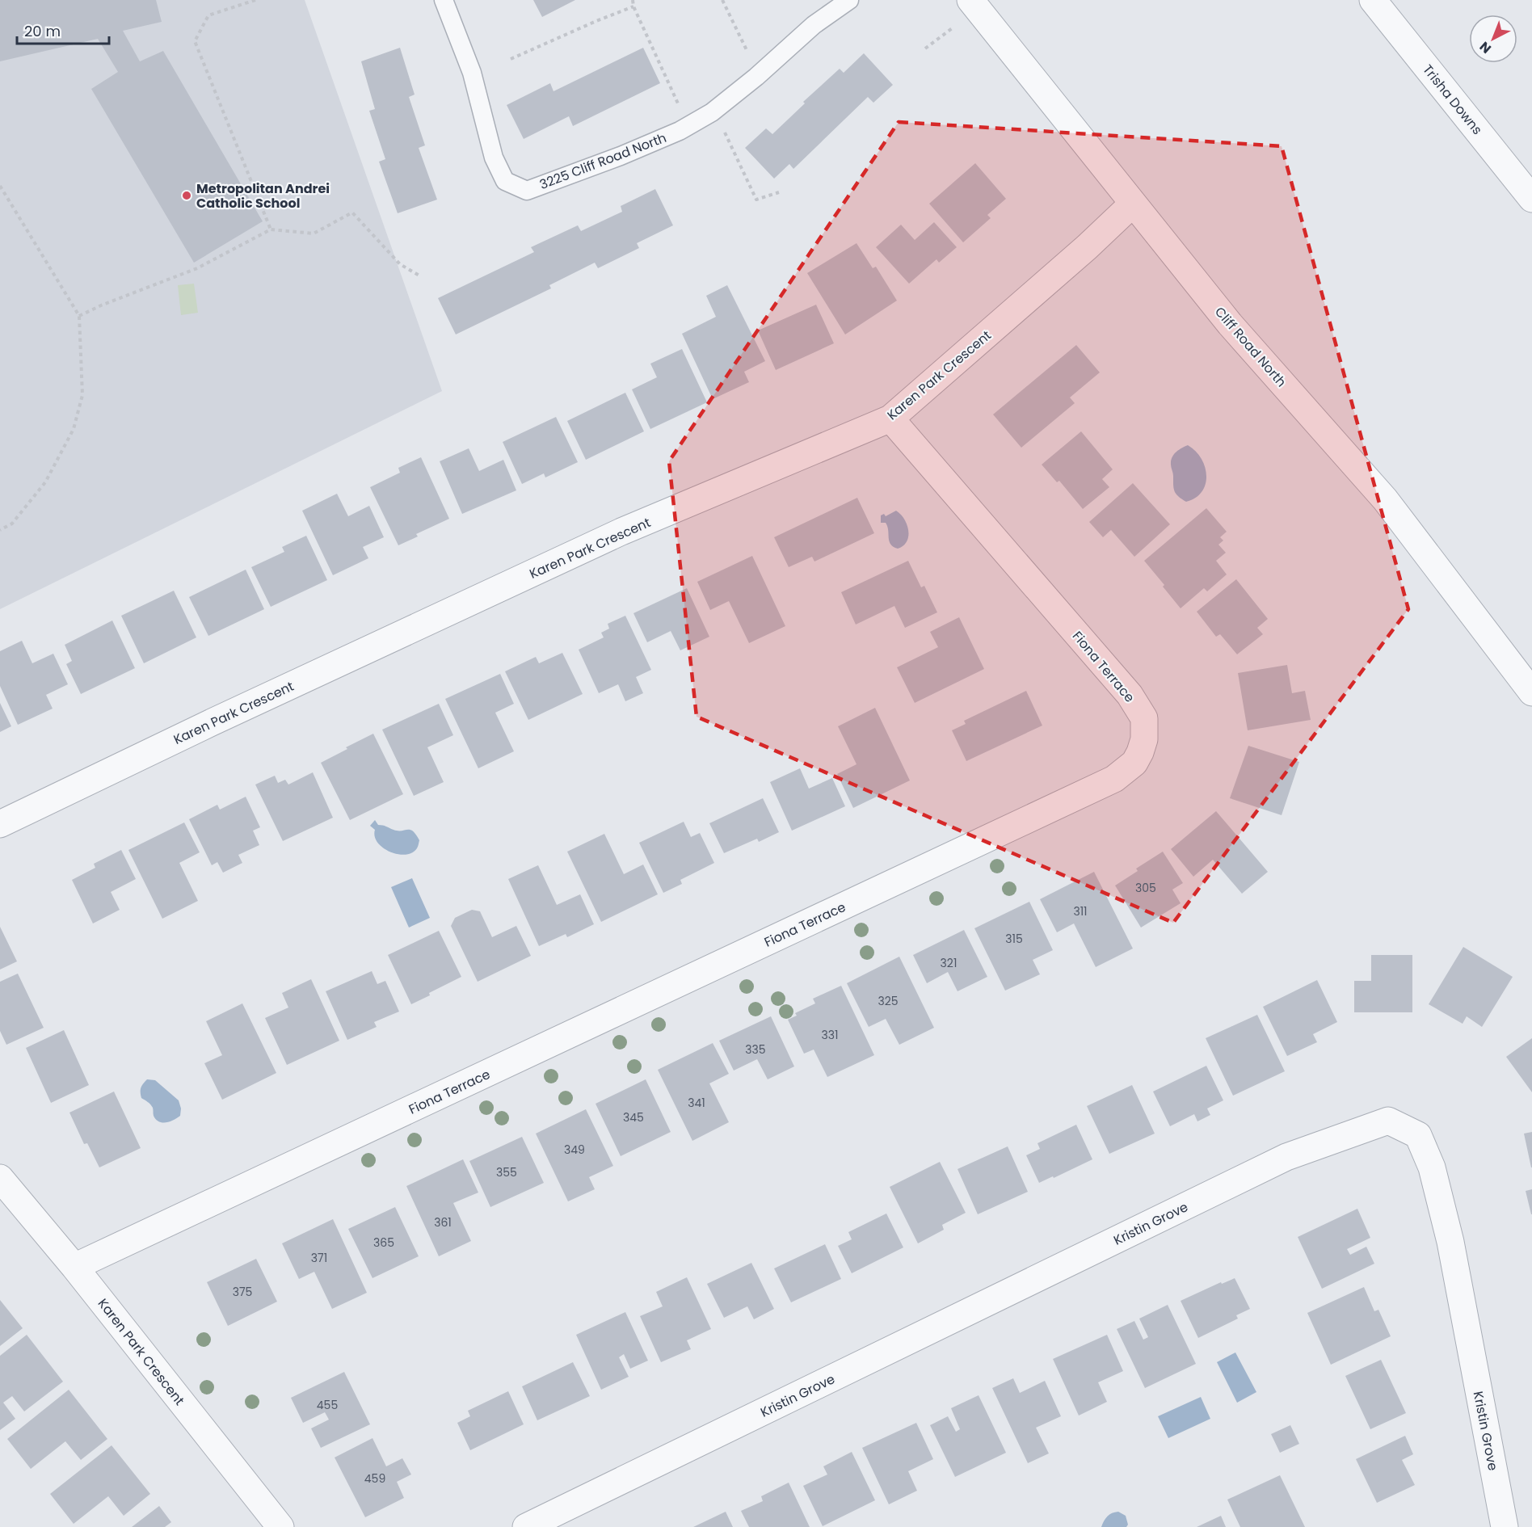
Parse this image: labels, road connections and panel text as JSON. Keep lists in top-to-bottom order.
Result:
{
  "streets": {
    "street": [
      "Trisha Downs",
      "Cliff Road North",
      "Karen Park Crescent",
      "Fiona Terrace",
      "Kristin Grove"
    ],
    "lane": ["3225 Cliff Road North"]
  },
  "crossings": [
    ["Cliff Road North", "Karen Park Crescent"],
    ["Karen Park Crescent", "Fiona Terrace"]
  ],
  "places": ["Metropolitan Andrei Catholic School"],
  "house_numbers": [
    "305",
    "311",
    "315",
    "321",
    "325",
    "331",
    "335",
    "341",
    "345",
    "349",
    "355",
    "361",
    "365",
    "371",
    "375",
    "455",
    "459"
  ],
  "scale_bar": "20 m",
  "north": "bottom left"
}
